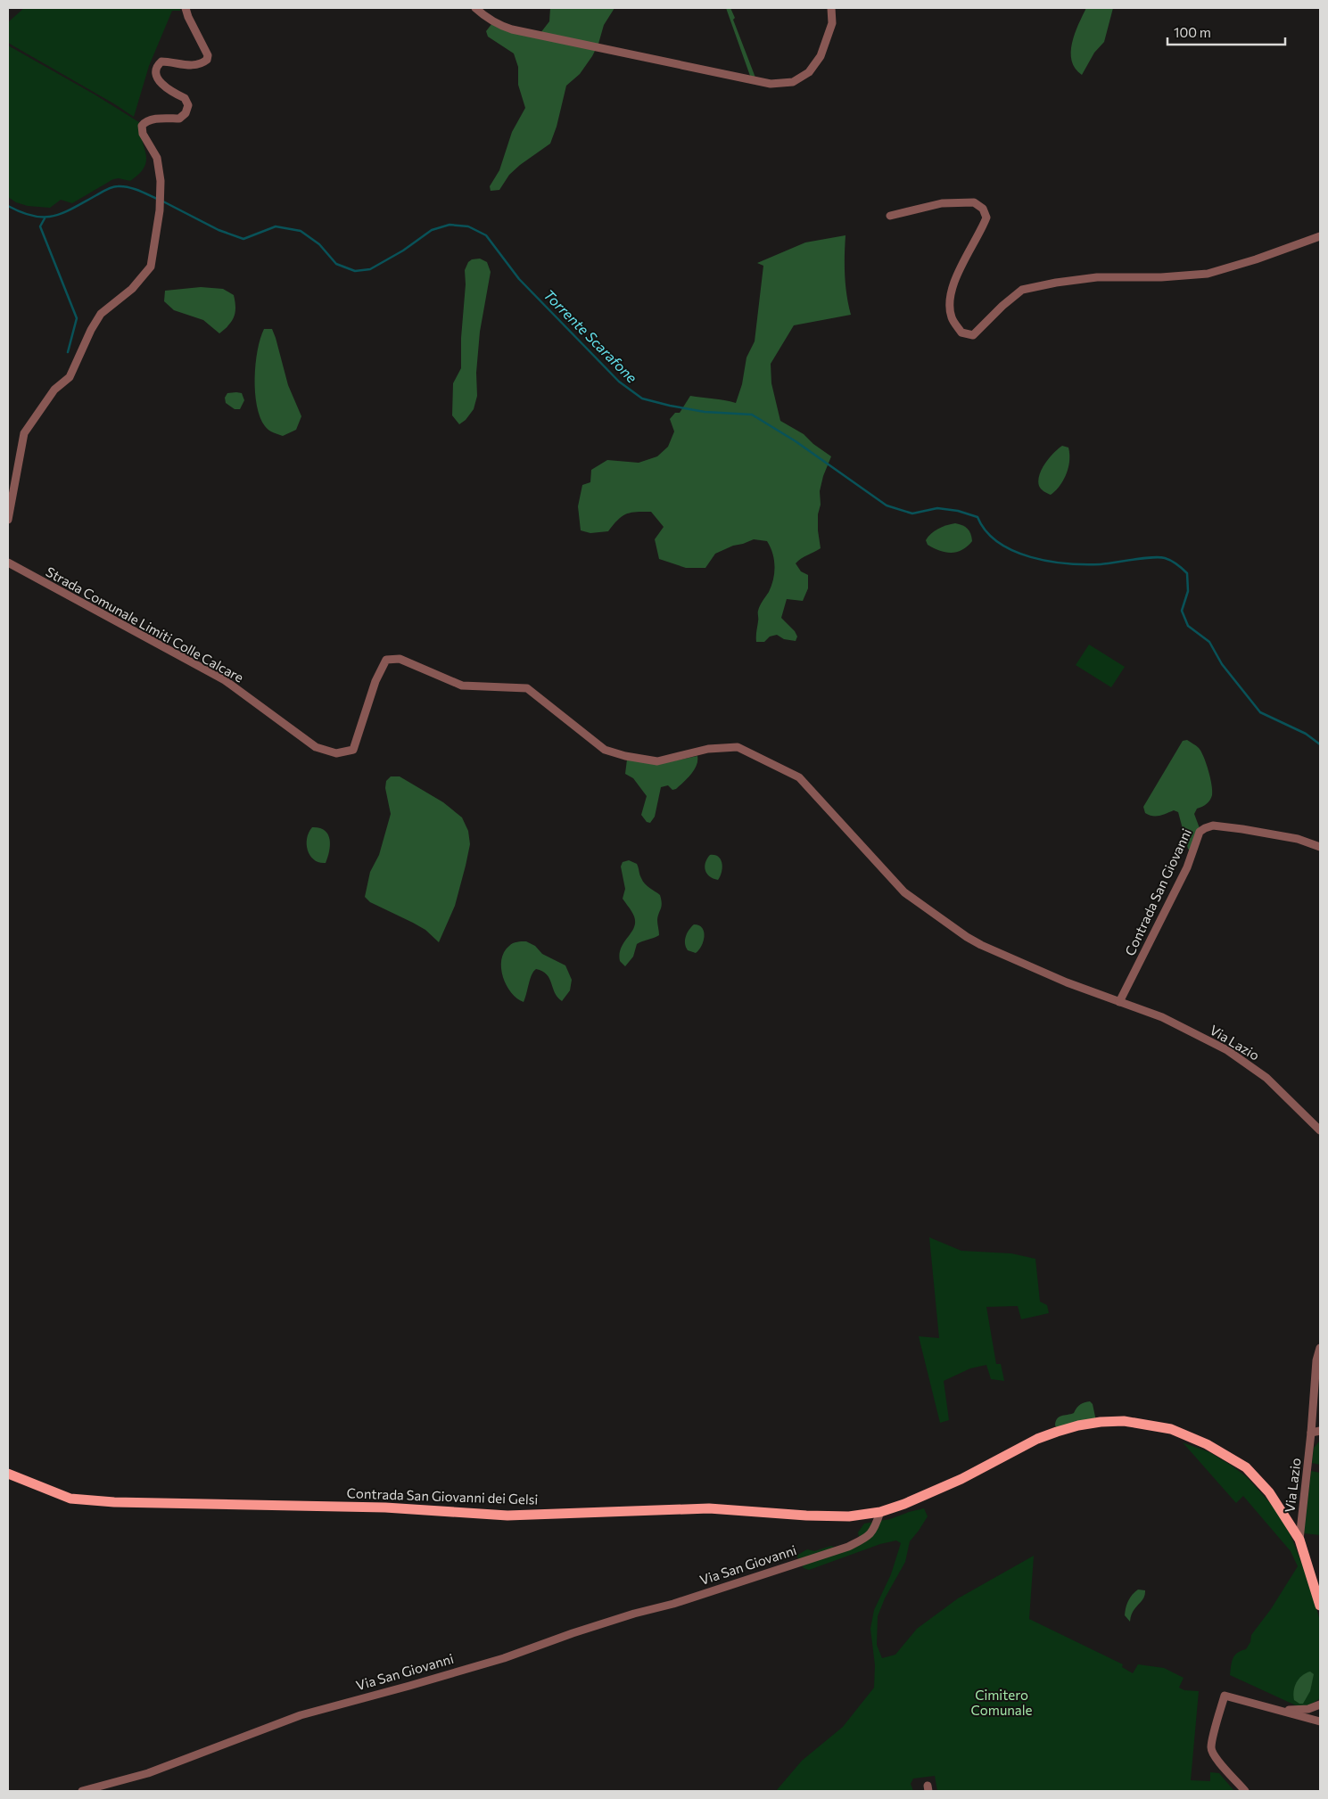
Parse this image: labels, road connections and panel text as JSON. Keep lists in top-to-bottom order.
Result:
{
  "streets": {
    "main road": ["Contrada San Giovanni dei Gelsi"],
    "street": [
      "Strada Comunale Limiti Colle Calcare",
      "Contrada San Giovanni",
      "Via Lazio",
      "Via San Giovanni"
    ]
  },
  "crossings": [
    ["Strada Comunale Limiti Colle Calcare", "Contrada San Giovanni"],
    ["Strada Comunale Limiti Colle Calcare", "Via Lazio"],
    ["Contrada San Giovanni", "Via Lazio"],
    ["Contrada San Giovanni dei Gelsi", "Via San Giovanni"]
  ],
  "water": ["Torrente Scarafone"],
  "parks": ["Cimitero Comunale"],
  "scale_bar": "100 m"
}
